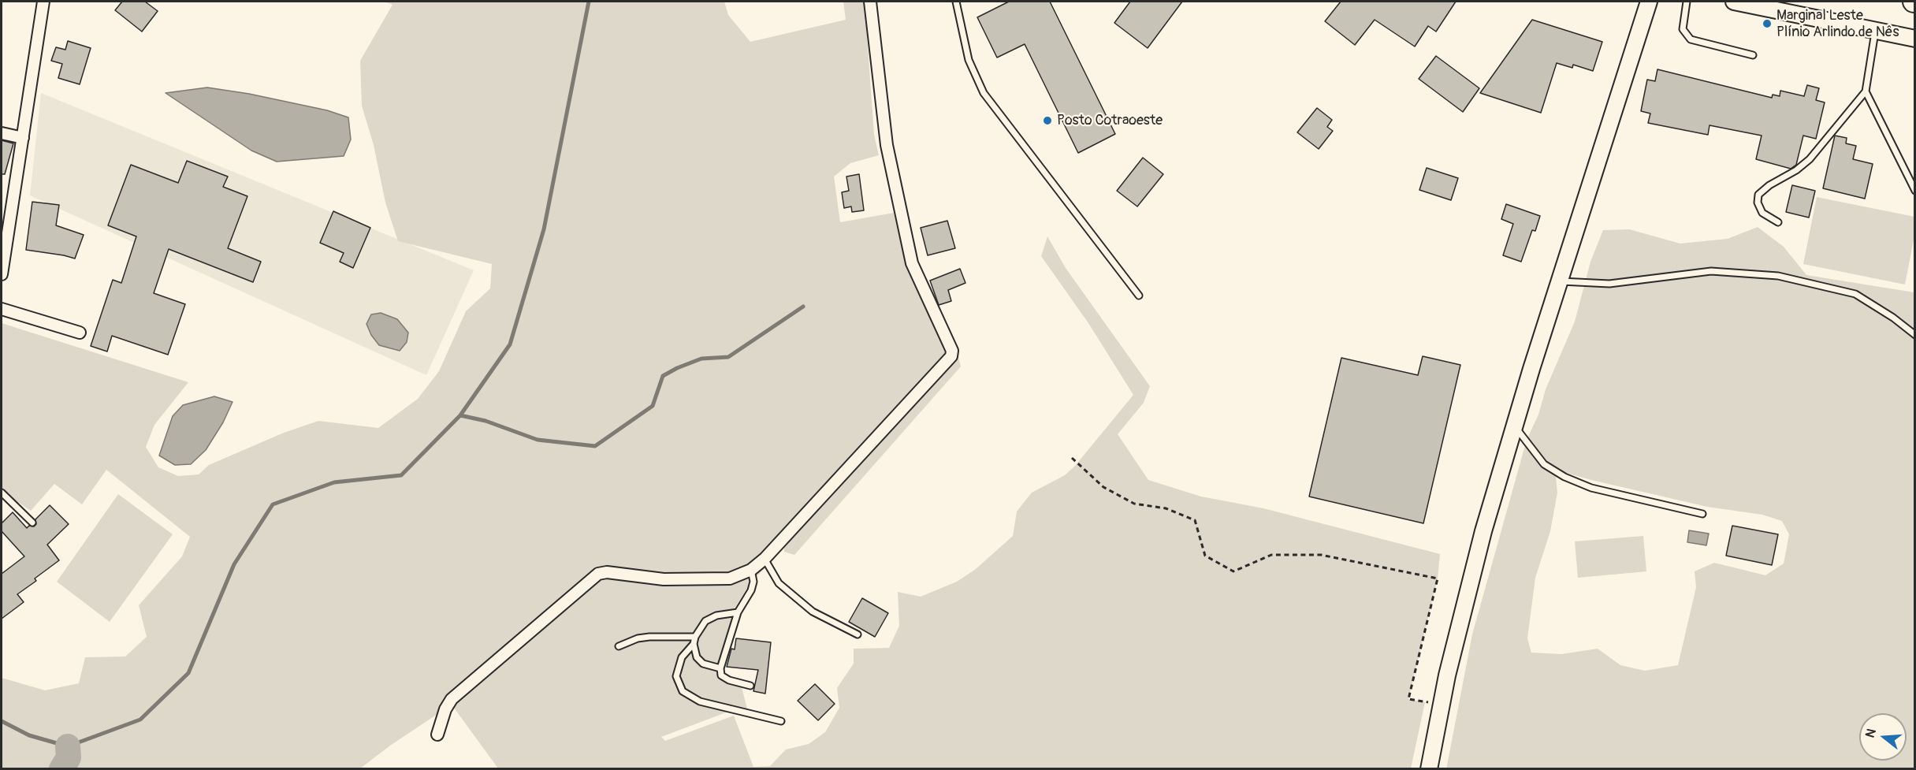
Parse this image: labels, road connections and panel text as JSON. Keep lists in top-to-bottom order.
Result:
{
  "places": ["Marginal Leste Plínio Arlindo de Nês", "Posto Cotraoeste"],
  "north": "left"
}
